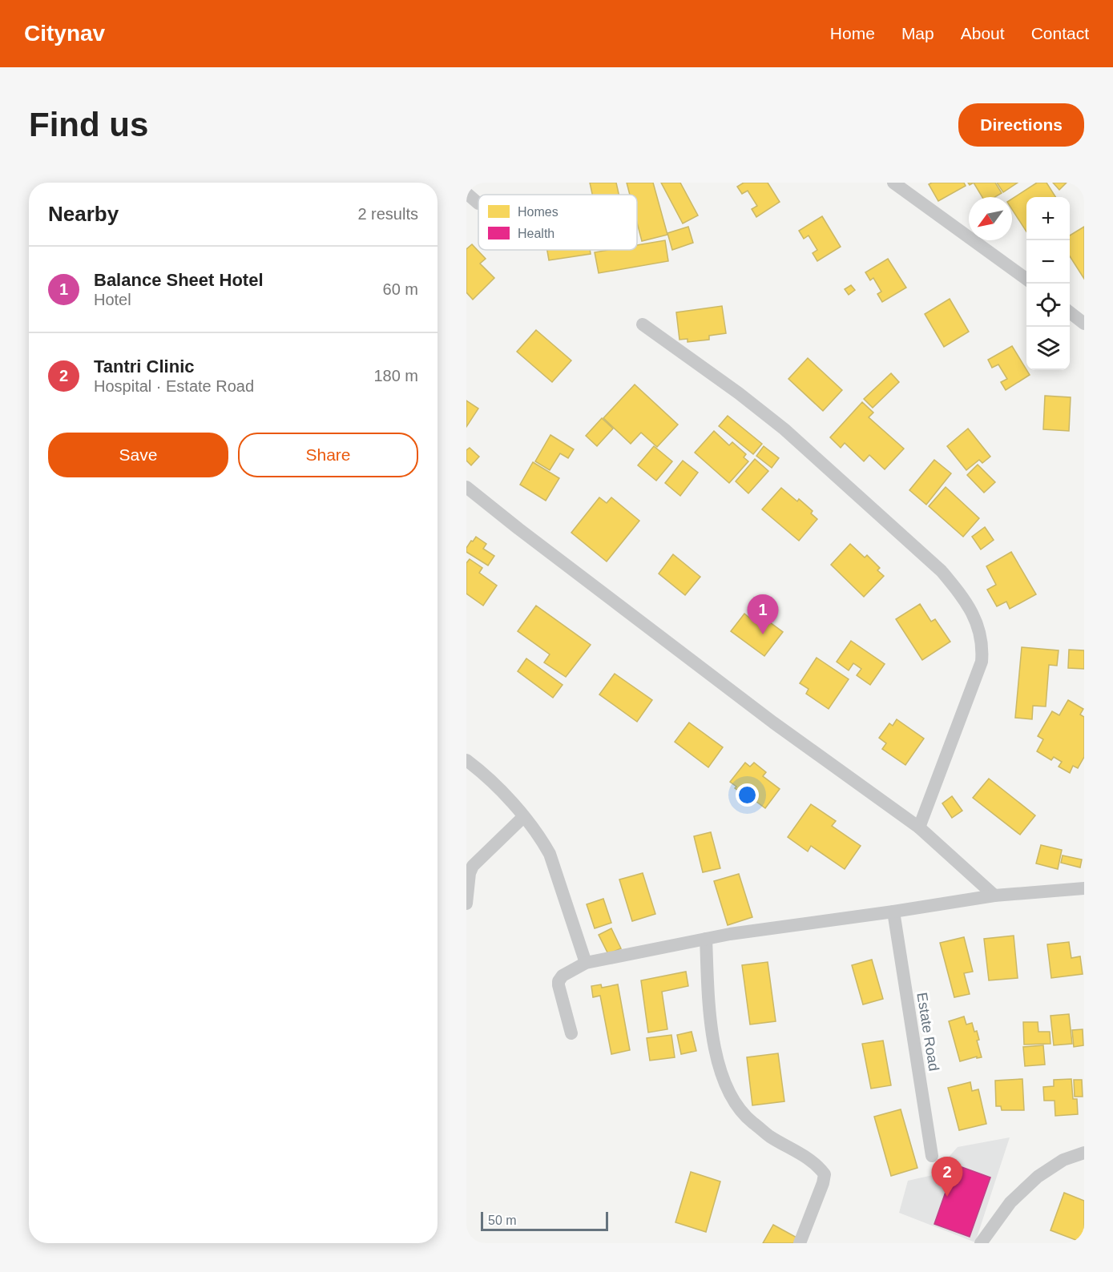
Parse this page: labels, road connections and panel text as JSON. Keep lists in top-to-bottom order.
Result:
{
  "streets": {
    "street": ["Estate Road"]
  },
  "legend": ["Homes", "Health"],
  "scale_bar": "50 m",
  "north": "bottom left",
  "page": {
    "header": "Citynav",
    "nav": [
      "Home",
      "Map",
      "About",
      "Contact"
    ],
    "buttons": [
      "Directions",
      ["Save", "Share"]
    ],
    "title": "Find us",
    "heading": ["Nearby", "2 results"],
    "map_buttons": ["+", "−"],
    "list": [
      {
        "mark": "1",
        "name": "Balance Sheet Hotel",
        "note": "Hotel",
        "value": "60 m"
      },
      {
        "mark": "2",
        "name": "Tantri Clinic",
        "note": "Hospital · Estate Road",
        "value": "180 m"
      }
    ],
    "pins": ["1", "2"],
    "scale": "50 m"
  }
}
